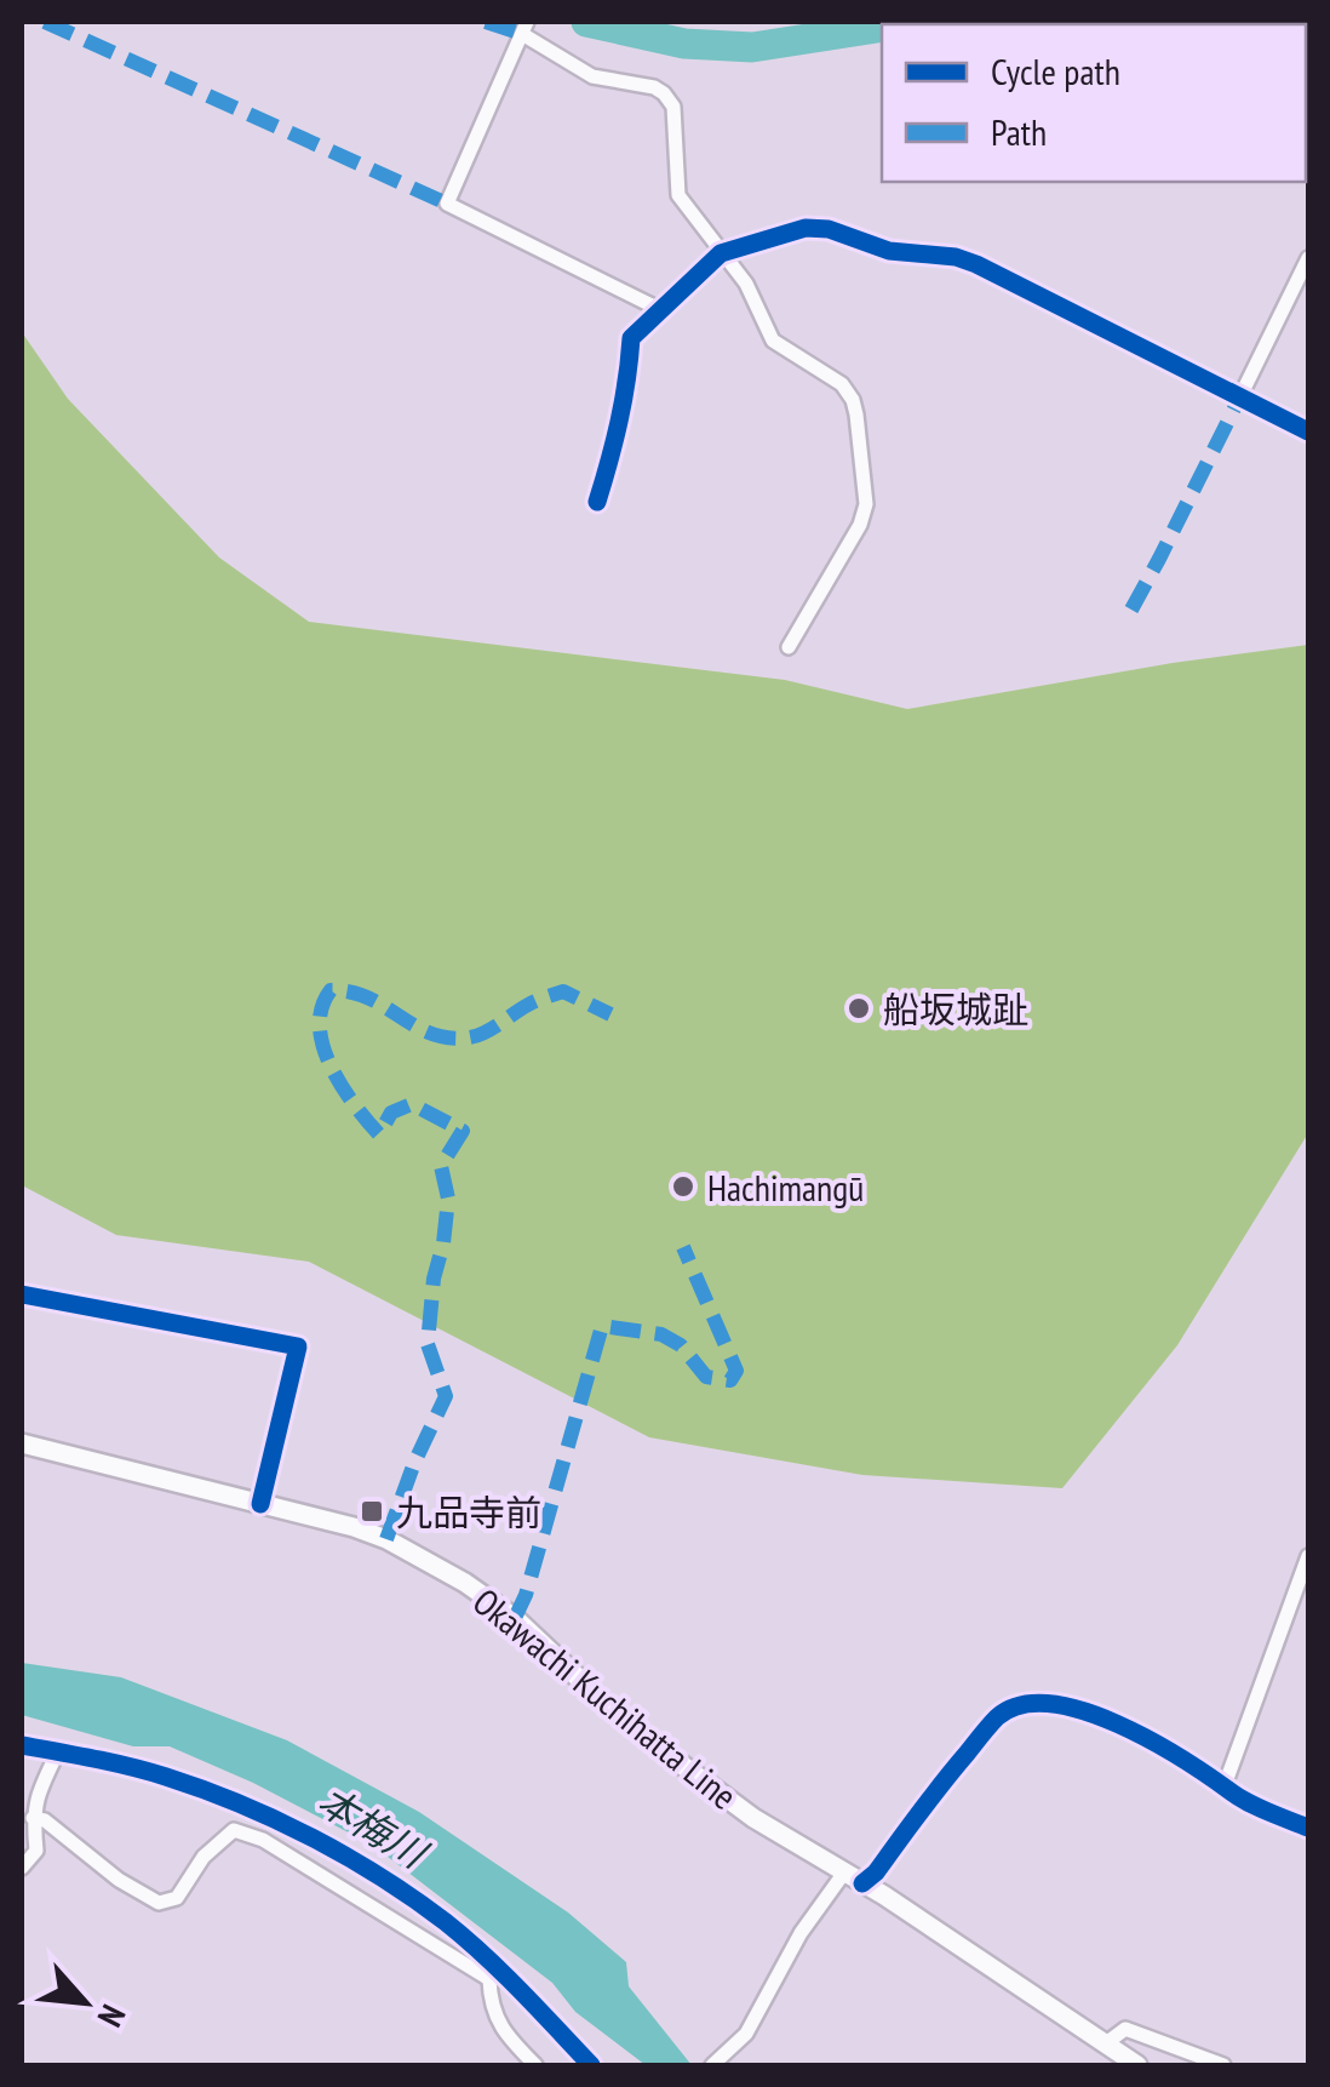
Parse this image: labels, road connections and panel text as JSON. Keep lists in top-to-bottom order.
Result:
{
  "streets": {
    "main road": ["Okawachi Kuchihatta Line"]
  },
  "water": ["本梅川"],
  "places": {
    "other": ["船坂城趾", "Hachimangū"],
    "transit": ["九品寺前"]
  },
  "legend": ["Cycle path", "Path"],
  "north": "bottom right"
}
